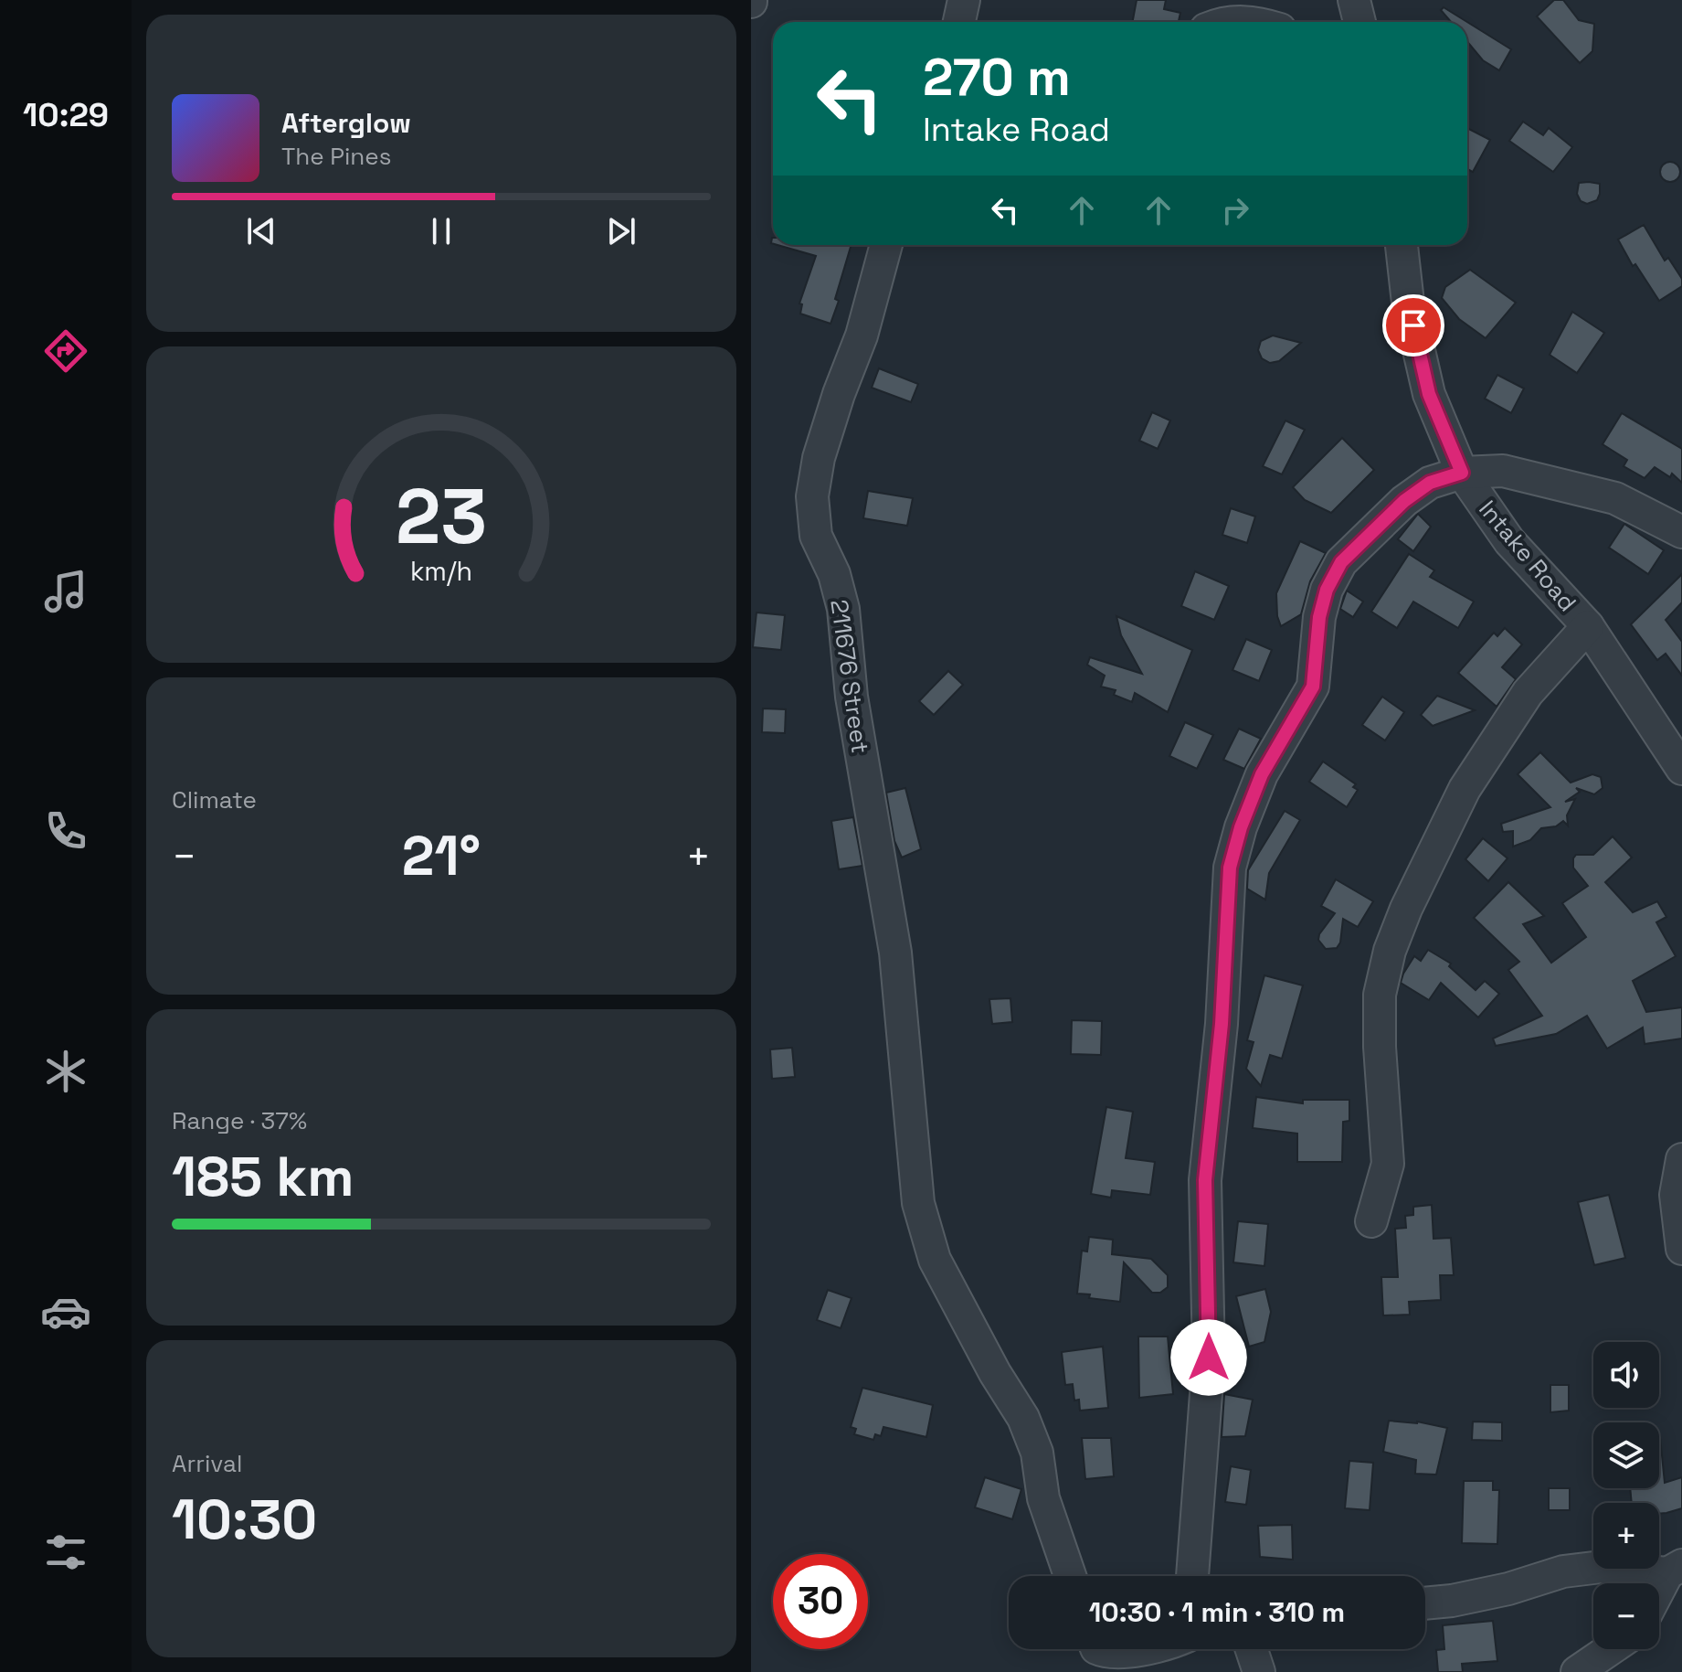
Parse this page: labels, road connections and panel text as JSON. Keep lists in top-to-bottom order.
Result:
{
  "streets": {
    "street": ["Intake Road", "211676 Street"]
  },
  "page": {
    "tabs": "10:29",
    "turn": ["270 m", "Intake Road"],
    "song": ["Afterglow", "The Pines"],
    "tile": [
      "Climate",
      ["Range · 37%", "185 km"],
      ["Arrival", "10:30"]
    ],
    "heat": ["−", "21°", "+"],
    "map_buttons": ["+", "−"],
    "limit": "30",
    "trip": "10:30 · 1 min · 310 m",
    "gauge": ["23", "km/h"]
  }
}
